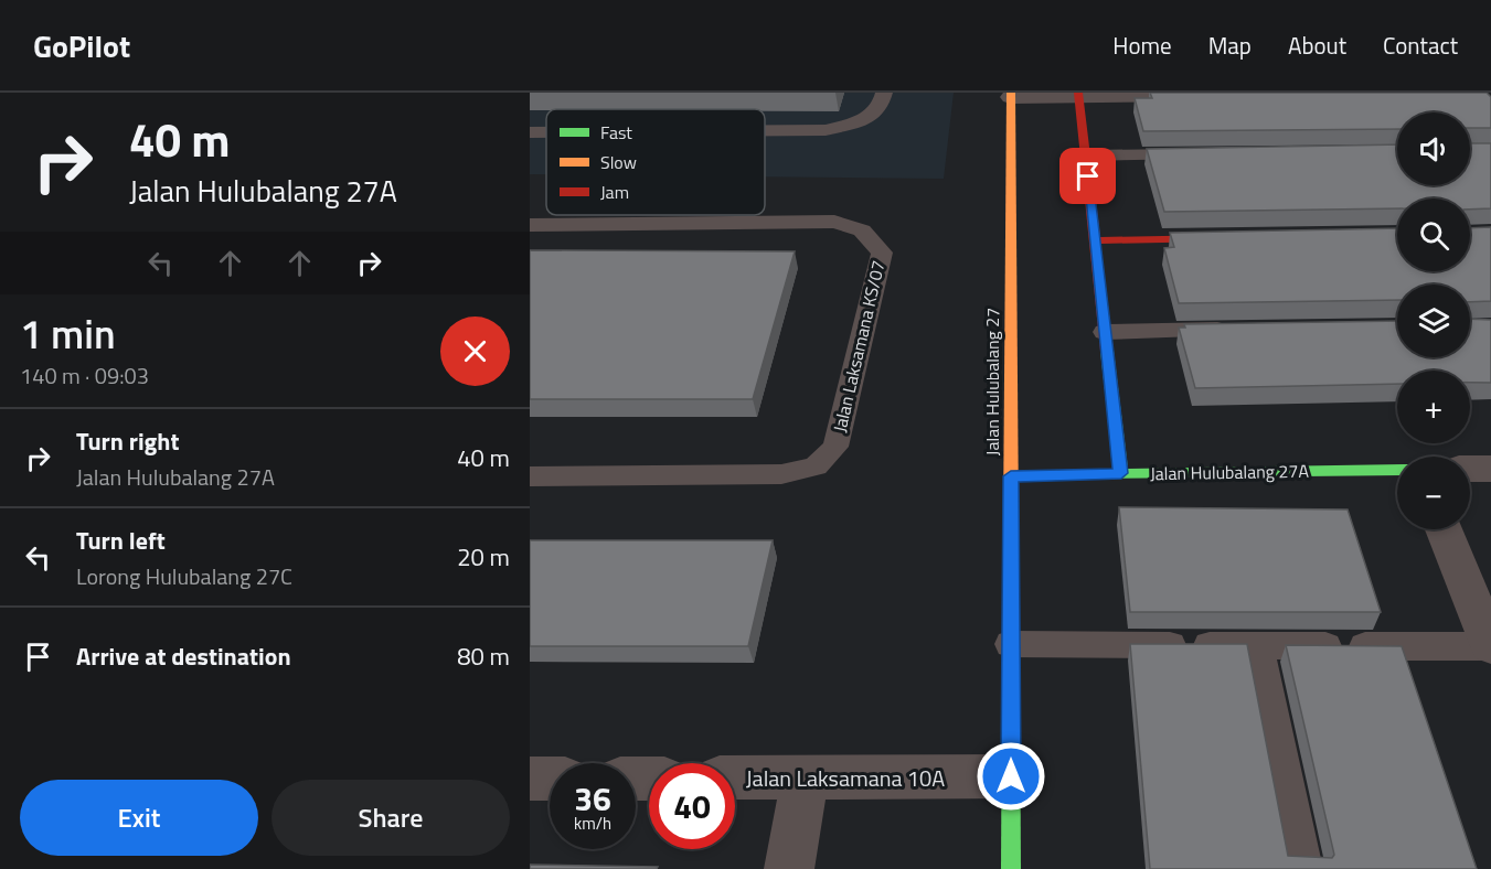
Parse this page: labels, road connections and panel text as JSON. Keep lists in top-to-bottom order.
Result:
{
  "streets": {
    "street": ["Jalan Hulubalang 27", "Jalan Hulubalang 27A", "Jalan Laksamana 10A"],
    "lane": ["Jalan Laksamana KS/07"]
  },
  "crossings": [
    ["Jalan Hulubalang 27", "Jalan Hulubalang 27A"],
    ["Jalan Hulubalang 27", "Jalan Laksamana 10A"]
  ],
  "legend": ["Fast", "Slow", "Jam"],
  "page": {
    "header": "GoPilot",
    "nav": [
      "Home",
      "Map",
      "About",
      "Contact"
    ],
    "turn": ["40 m", "Jalan Hulubalang 27A"],
    "map_buttons": ["+", "−"],
    "heading": ["1 min", "140 m · 09:03"],
    "list": [
      {
        "name": "Turn right",
        "note": "Jalan Hulubalang 27A",
        "value": "40 m"
      },
      {
        "name": "Turn left",
        "note": "Lorong Hulubalang 27C",
        "value": "20 m"
      },
      {
        "name": "Arrive at destination",
        "value": "80 m"
      }
    ],
    "speed": "36 km/h",
    "limit": "40",
    "buttons": ["Exit", "Share"]
  }
}
